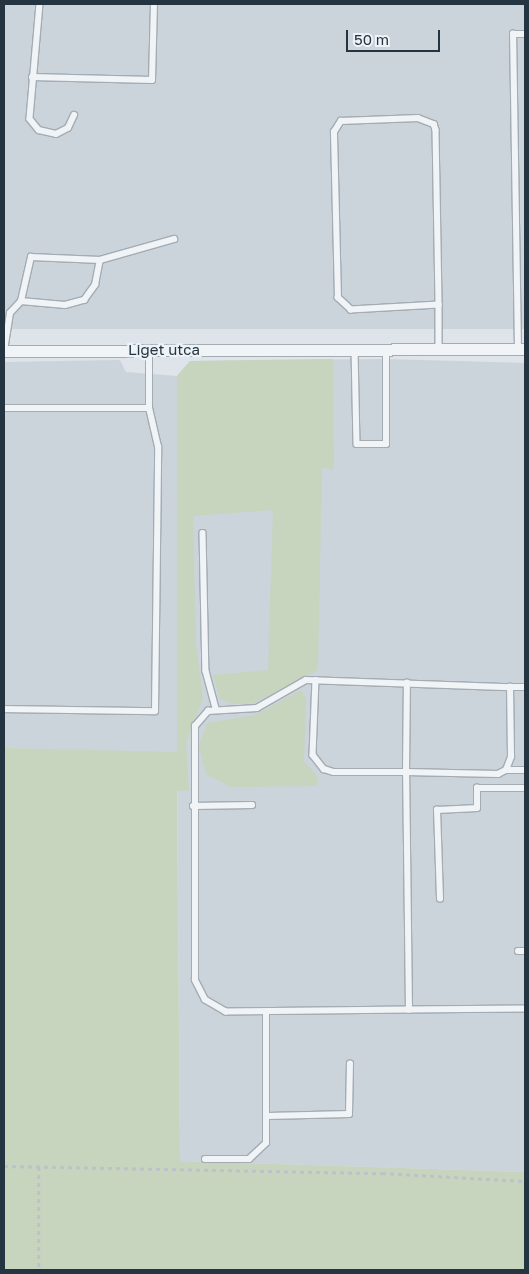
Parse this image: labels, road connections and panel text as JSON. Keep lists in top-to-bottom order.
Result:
{
  "streets": {
    "street": ["Liget utca"]
  },
  "scale_bar": "50 m"
}
